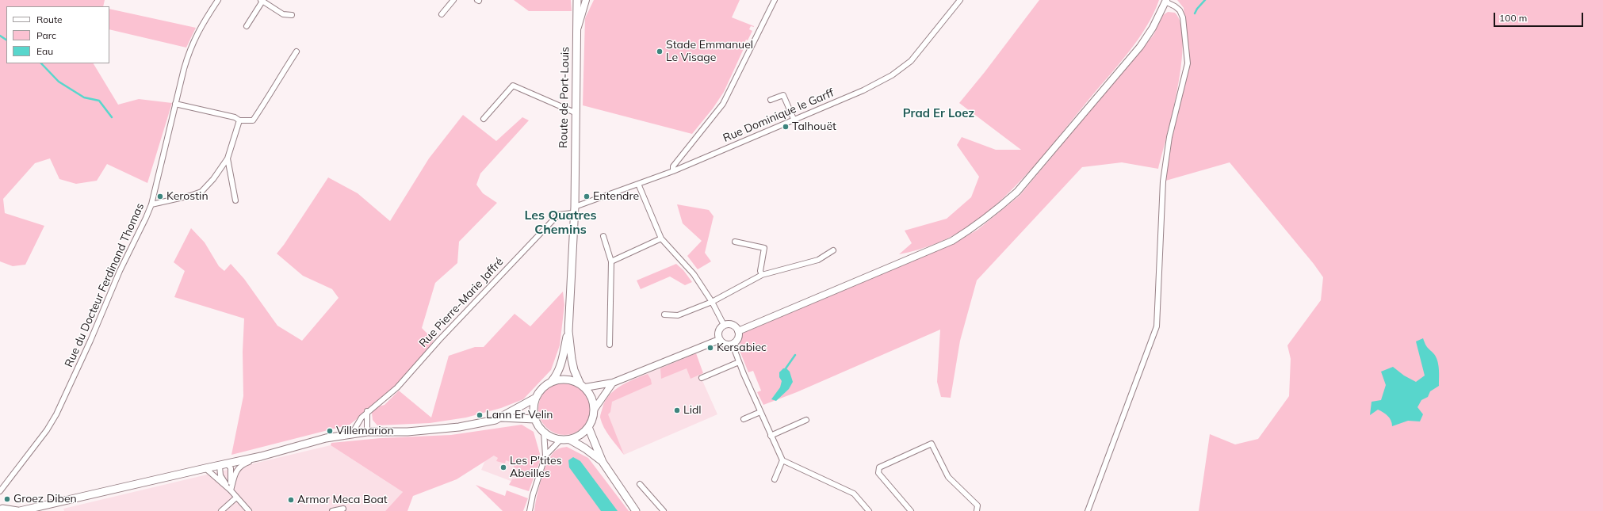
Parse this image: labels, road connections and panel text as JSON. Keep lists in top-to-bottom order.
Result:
{
  "streets": {
    "main road": ["Route de Port-Louis"],
    "street": ["Rue Dominique le Garff", "Rue du Docteur Ferdinand Thomas", "Rue Pierre-Marie Jaffré"]
  },
  "crossings": [
    ["Route de Port-Louis", "Rue Dominique le Garff"],
    ["Route de Port-Louis", "Rue Pierre-Marie Jaffré"],
    ["Rue Dominique le Garff", "Rue Pierre-Marie Jaffré"]
  ],
  "districts": ["Prad Er Loez", "Les Quatres Chemins"],
  "places": [
    "Stade Emmanuel Le Visage",
    "Talhouët",
    "Kerostin",
    "Entendre",
    "Kersabiec",
    "Lidl",
    "Lann Er Velin",
    "Villemarion",
    "Les P'tites Abeilles",
    "Groez Diben",
    "Armor Meca Boat"
  ],
  "legend": ["Route", "Parc", "Eau"],
  "scale_bar": "100 m"
}
